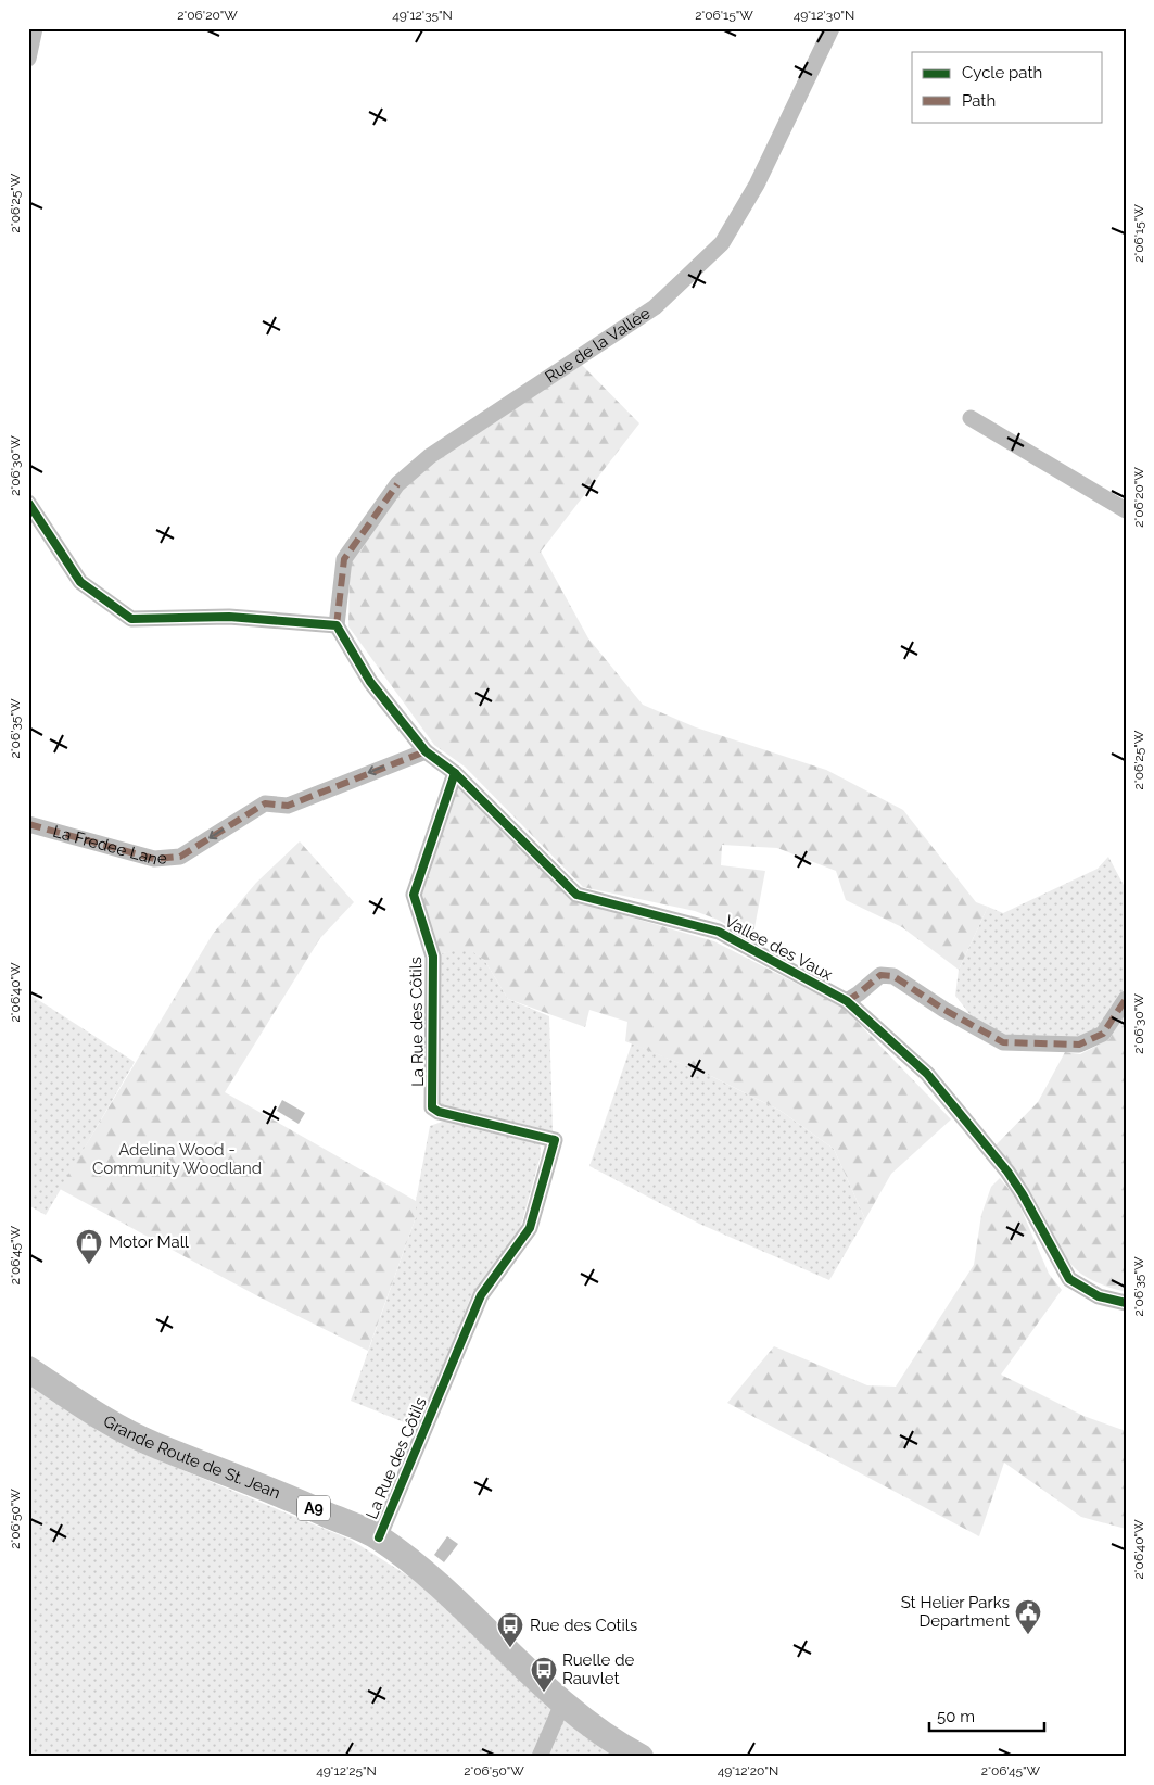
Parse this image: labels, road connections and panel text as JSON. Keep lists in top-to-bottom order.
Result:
{
  "streets": {
    "main road": ["Grande Route de St. Jean", "A9"],
    "street": [
      "Rue de la Vallée",
      "La Fredee Lane",
      "Vallee des Vaux",
      "La Rue des Côtils"
    ]
  },
  "crossings": [
    ["Rue de la Vallée", "Vallee des Vaux"],
    ["La Fredee Lane", "Vallee des Vaux"],
    ["Vallee des Vaux", "La Rue des Côtils"],
    ["La Rue des Côtils", "Grande Route de St. Jean"]
  ],
  "one_way": ["La Fredee Lane"],
  "parks": ["Adelina Wood - Community Woodland"],
  "places": {
    "shop": ["Motor Mall"],
    "public building": ["St Helier Parks Department"],
    "bus stop": ["Rue des Cotils", "Ruelle de Rauvlet"]
  },
  "legend": ["Cycle path", "Path"],
  "scale_bar": "50 m",
  "coordinates": [
    "2°06'20\"W",
    "49°12'35\"N",
    "2°06'15\"W",
    "49°12'30\"N",
    "2°06'25\"W",
    "2°06'30\"W",
    "2°06'35\"W",
    "2°06'40\"W",
    "2°06'45\"W",
    "2°06'50\"W",
    "49°12'25\"N",
    "49°12'20\"N"
  ]
}
